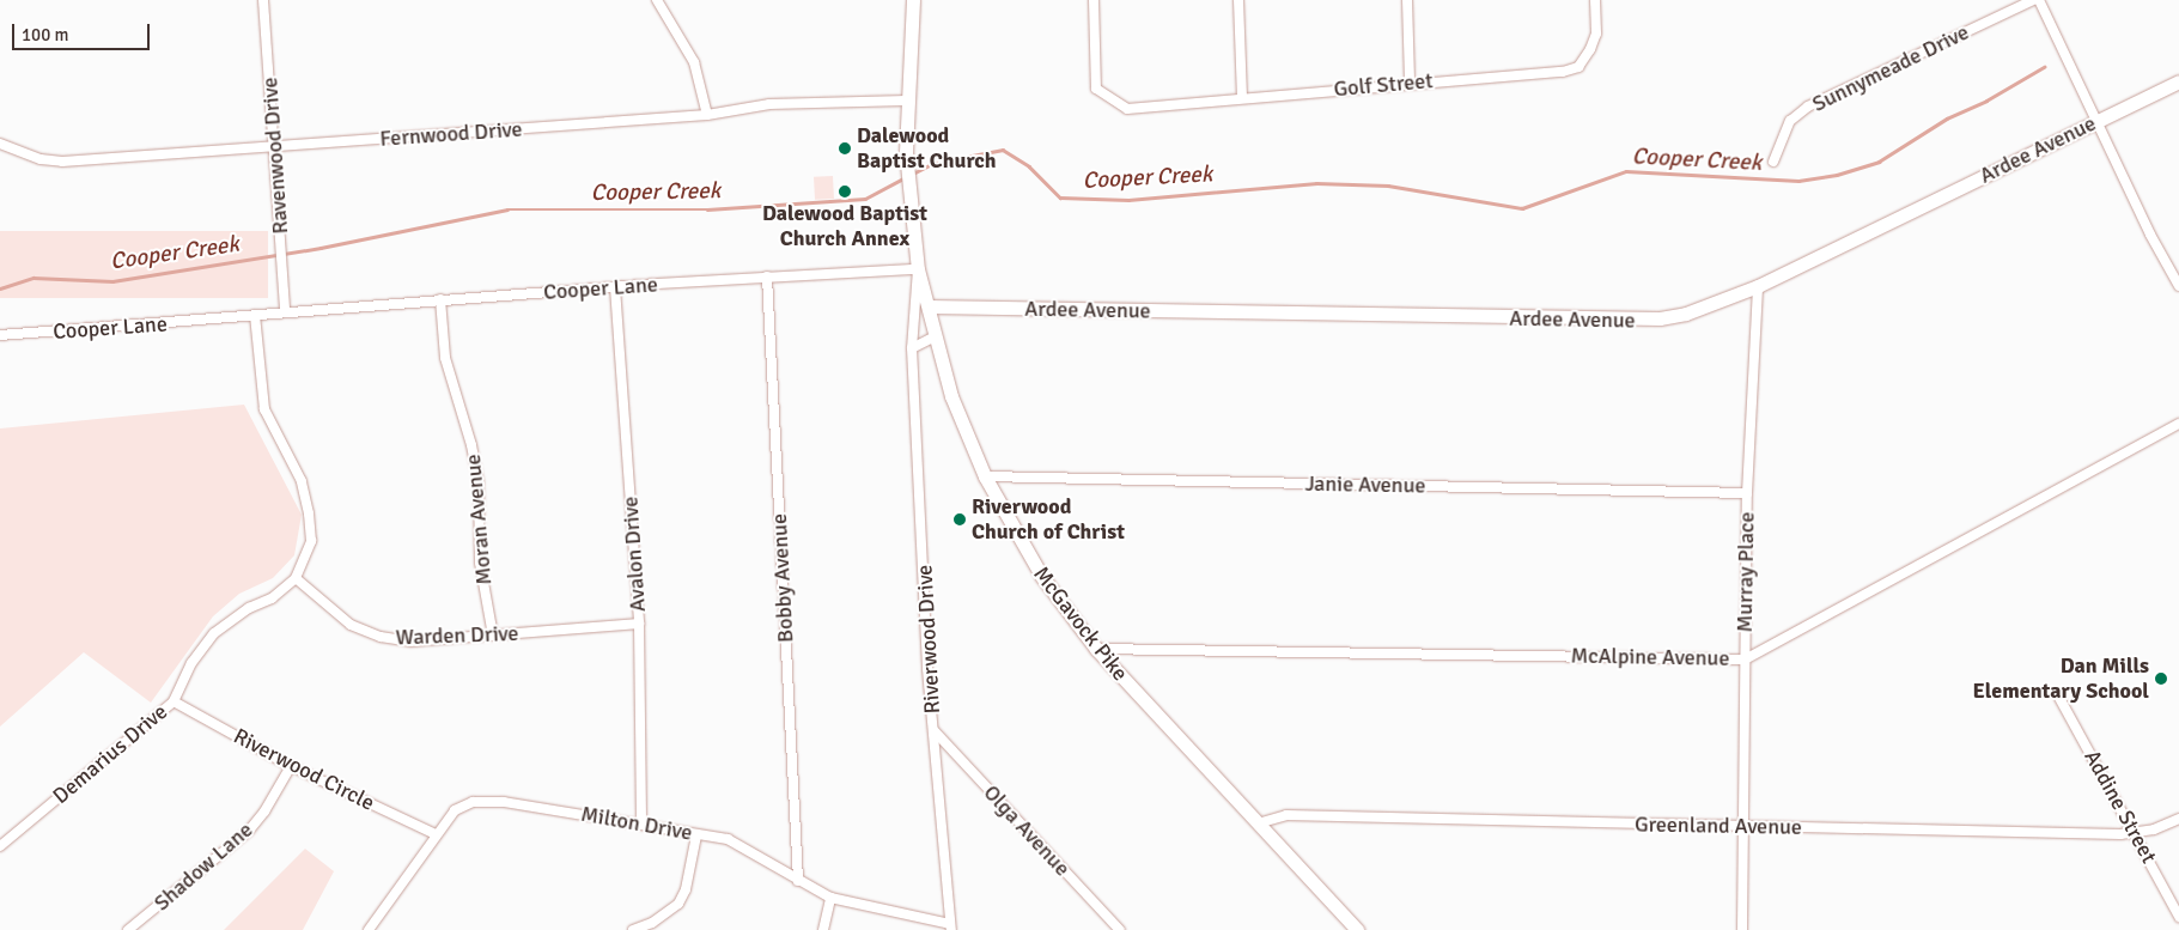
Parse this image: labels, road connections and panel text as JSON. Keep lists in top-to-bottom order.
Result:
{
  "streets": {
    "street": [
      "Sunnymeade Drive",
      "Golf Street",
      "Fernwood Drive",
      "Ardee Avenue",
      "Ravenwood Drive",
      "Cooper Lane",
      "Janie Avenue",
      "Moran Avenue",
      "Avalon Drive",
      "Murray Place",
      "Bobby Avenue",
      "McGavock Pike",
      "Warden Drive",
      "Riverwood Drive",
      "McAlpine Avenue",
      "Demarius Drive",
      "Riverwood Circle",
      "Addine Street",
      "Milton Drive",
      "Greenland Avenue",
      "Olga Avenue",
      "Shadow Lane"
    ]
  },
  "crossings": [
    ["Fernwood Drive", "Ravenwood Drive"],
    ["Fernwood Drive", "McGavock Pike"],
    ["Ardee Avenue", "Murray Place"],
    ["Ardee Avenue", "McGavock Pike"],
    ["Ardee Avenue", "Riverwood Drive"],
    ["Ravenwood Drive", "Cooper Lane"],
    ["Cooper Lane", "Moran Avenue"],
    ["Cooper Lane", "Avalon Drive"],
    ["Cooper Lane", "Bobby Avenue"],
    ["Cooper Lane", "McGavock Pike"],
    ["Cooper Lane", "Riverwood Drive"],
    ["Cooper Lane", "Demarius Drive"],
    ["Janie Avenue", "Murray Place"],
    ["Janie Avenue", "McGavock Pike"],
    ["Moran Avenue", "Warden Drive"],
    ["Avalon Drive", "Warden Drive"],
    ["Avalon Drive", "Milton Drive"],
    ["Murray Place", "McAlpine Avenue"],
    ["Murray Place", "Greenland Avenue"],
    ["Bobby Avenue", "Milton Drive"],
    ["McGavock Pike", "Riverwood Drive"],
    ["McGavock Pike", "McAlpine Avenue"],
    ["McGavock Pike", "Greenland Avenue"],
    ["Warden Drive", "Demarius Drive"],
    ["Riverwood Drive", "Milton Drive"],
    ["Riverwood Drive", "Olga Avenue"],
    ["Demarius Drive", "Riverwood Circle"],
    ["Riverwood Circle", "Milton Drive"],
    ["Riverwood Circle", "Shadow Lane"],
    ["Addine Street", "Greenland Avenue"]
  ],
  "water": ["Cooper Creek"],
  "places": [
    "Dalewood Baptist Church",
    "Dalewood Baptist Church Annex",
    "Riverwood Church of Christ",
    "Dan Mills Elementary School"
  ],
  "scale_bar": "100 m"
}
